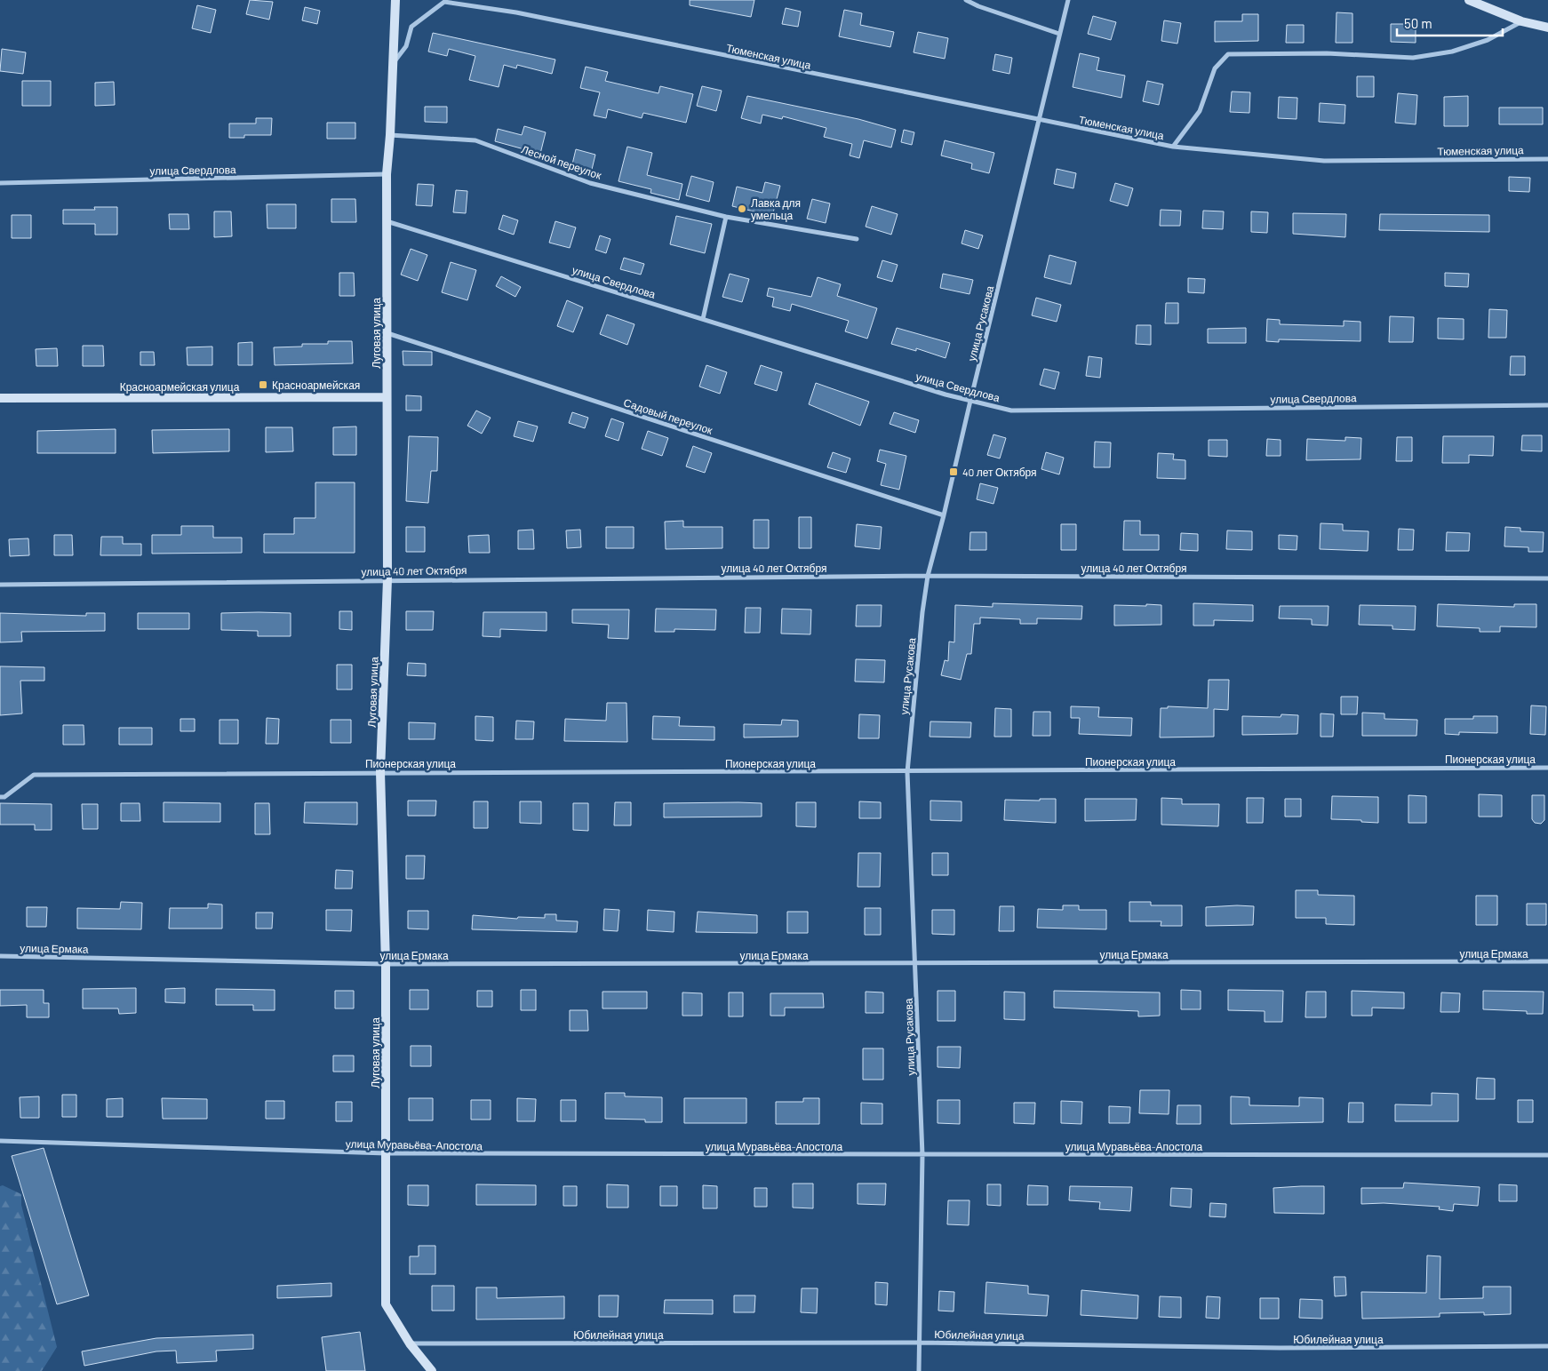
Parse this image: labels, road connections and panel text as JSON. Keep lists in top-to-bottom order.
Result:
{
  "streets": {
    "street": [
      "Тюменская улица",
      "Лесной переулок",
      "улица Свердлова",
      "улица Русакова",
      "Луговая улица",
      "Красноармейская улица",
      "Садовый переулок",
      "улица 40 лет Октября",
      "Пионерская улица",
      "улица Ермака",
      "улица Муравьёва-Апостола",
      "Юбилейная улица"
    ]
  },
  "crossings": [
    ["Тюменская улица", "улица Русакова"],
    ["Тюменская улица", "Луговая улица"],
    ["Лесной переулок", "Луговая улица"],
    ["улица Свердлова", "улица Русакова"],
    ["улица Свердлова", "Луговая улица"],
    ["улица Русакова", "Садовый переулок"],
    ["улица Русакова", "улица 40 лет Октября"],
    ["улица Русакова", "Пионерская улица"],
    ["улица Русакова", "улица Ермака"],
    ["улица Русакова", "улица Муравьёва-Апостола"],
    ["улица Русакова", "Юбилейная улица"],
    ["Луговая улица", "Красноармейская улица"],
    ["Луговая улица", "Садовый переулок"],
    ["Луговая улица", "улица 40 лет Октября"],
    ["Луговая улица", "Пионерская улица"],
    ["Луговая улица", "улица Ермака"],
    ["Луговая улица", "улица Муравьёва-Апостола"],
    ["Луговая улица", "Юбилейная улица"]
  ],
  "places": {
    "other": ["Лавка для умельца"],
    "transit": ["Красноармейская", "40 лет Октября"]
  },
  "scale_bar": "50 m"
}
